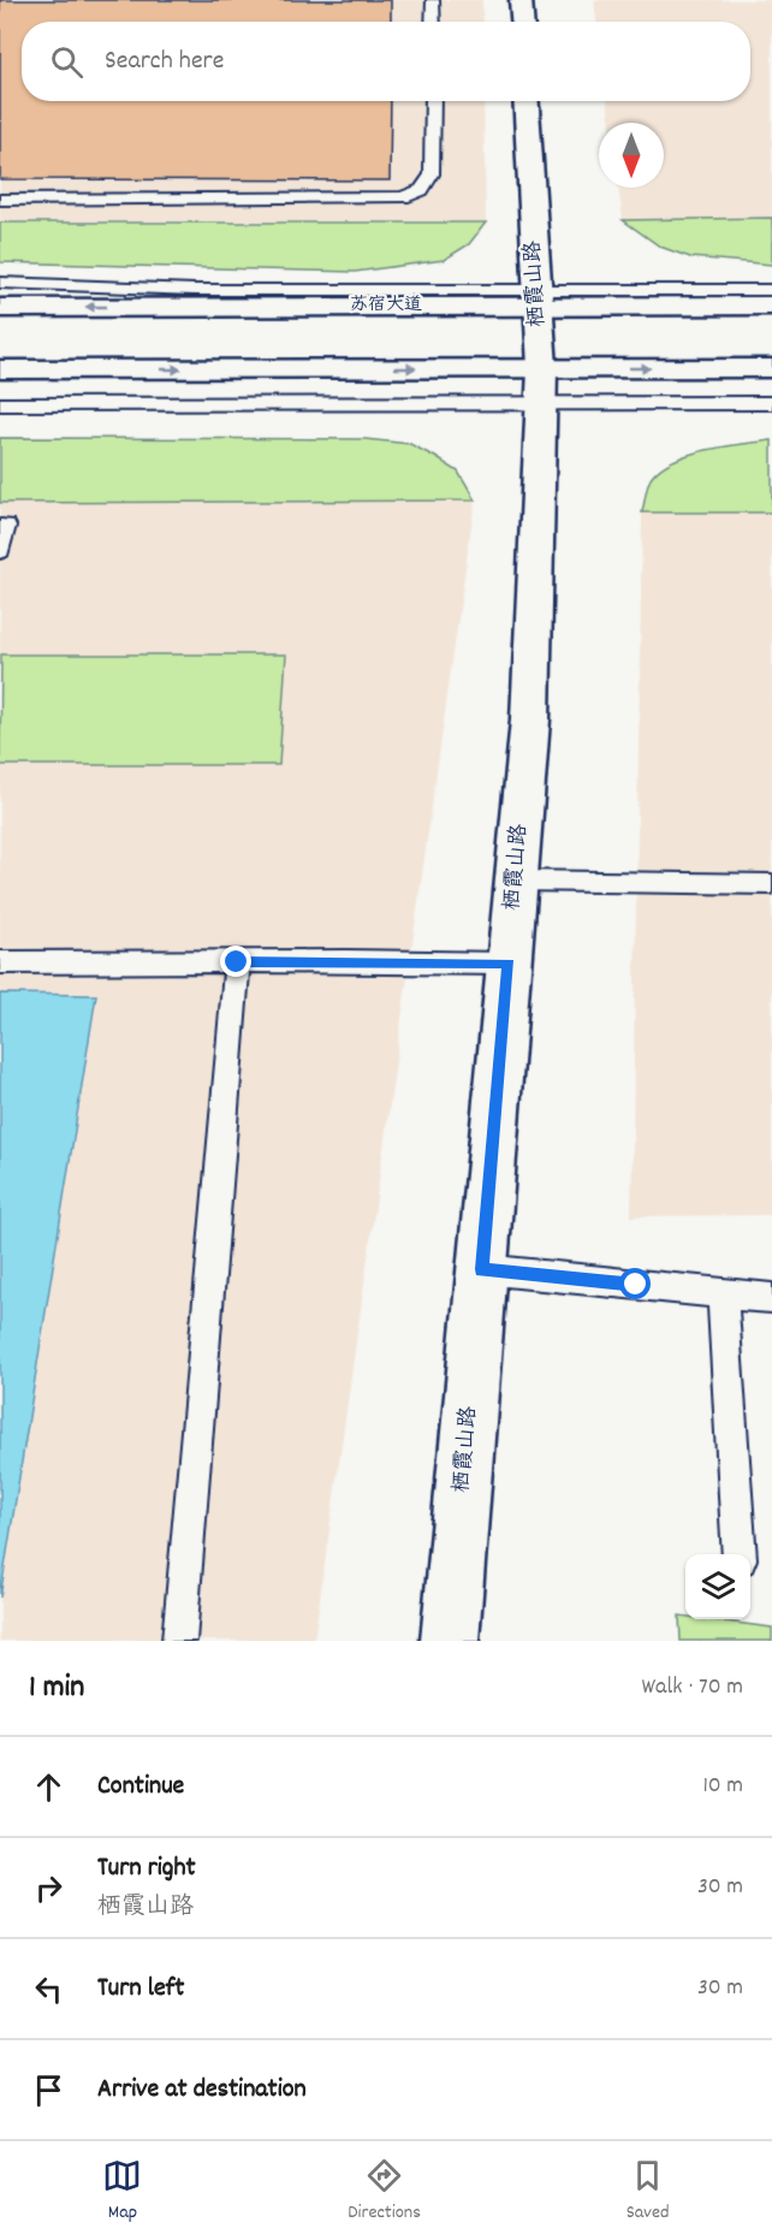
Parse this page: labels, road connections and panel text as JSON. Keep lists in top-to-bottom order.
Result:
{
  "streets": {
    "street": ["栖霞山路", "苏宿大道"]
  },
  "crossings": [
    ["栖霞山路", "苏宿大道"]
  ],
  "north": "bottom",
  "page": {
    "search": "Search here",
    "heading": ["1 min", "Walk · 70 m"],
    "list": [
      ["Continue", "10 m"],
      ["Turn right", "栖霞山路", "30 m"],
      ["Turn left", "30 m"],
      "Arrive at destination"
    ],
    "nav": ["Map", "Directions", "Saved"]
  }
}
